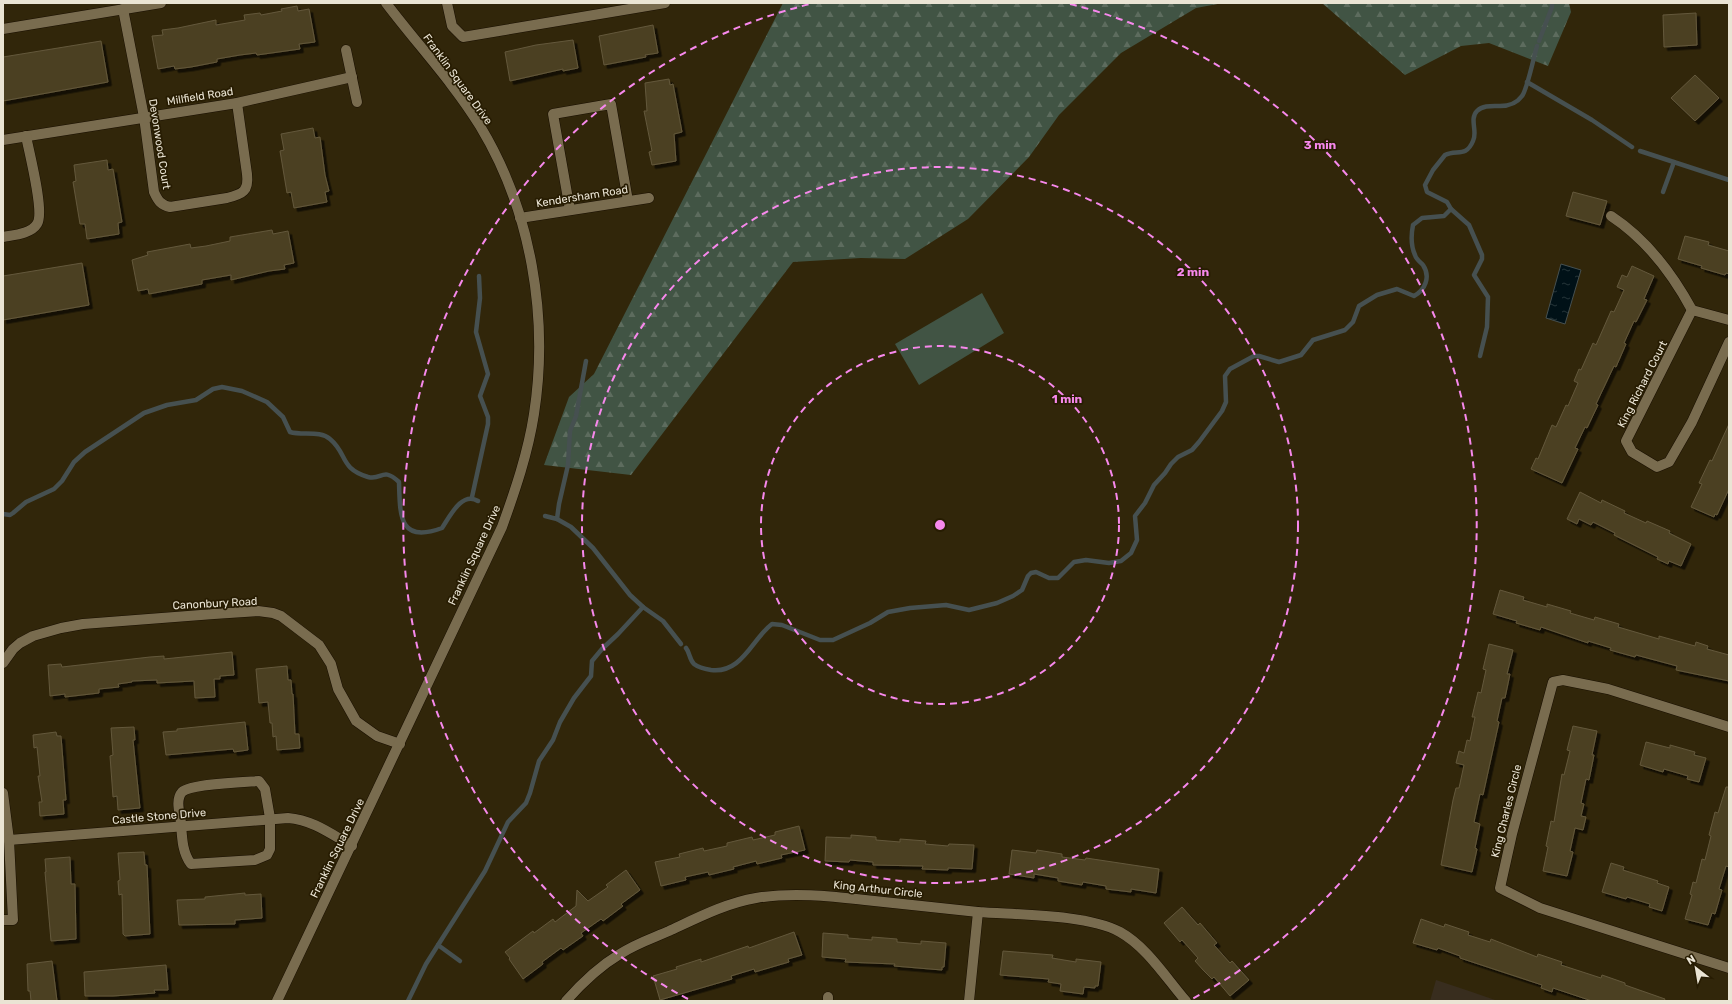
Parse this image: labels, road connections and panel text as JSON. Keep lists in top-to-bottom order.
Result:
{
  "streets": {
    "street": [
      "Franklin Square Drive",
      "Millfield Road",
      "Devonwood Court",
      "Kendersham Road",
      "King Richard Court",
      "Canonbury Road",
      "King Charles Circle",
      "Castle Stone Drive",
      "King Arthur Circle"
    ]
  },
  "crossings": [
    ["Franklin Square Drive", "Kendersham Road"],
    ["Franklin Square Drive", "Canonbury Road"],
    ["Franklin Square Drive", "Castle Stone Drive"],
    ["Millfield Road", "Devonwood Court"]
  ],
  "north": "top left",
  "rings": ["3 min", "2 min", "1 min"]
}
